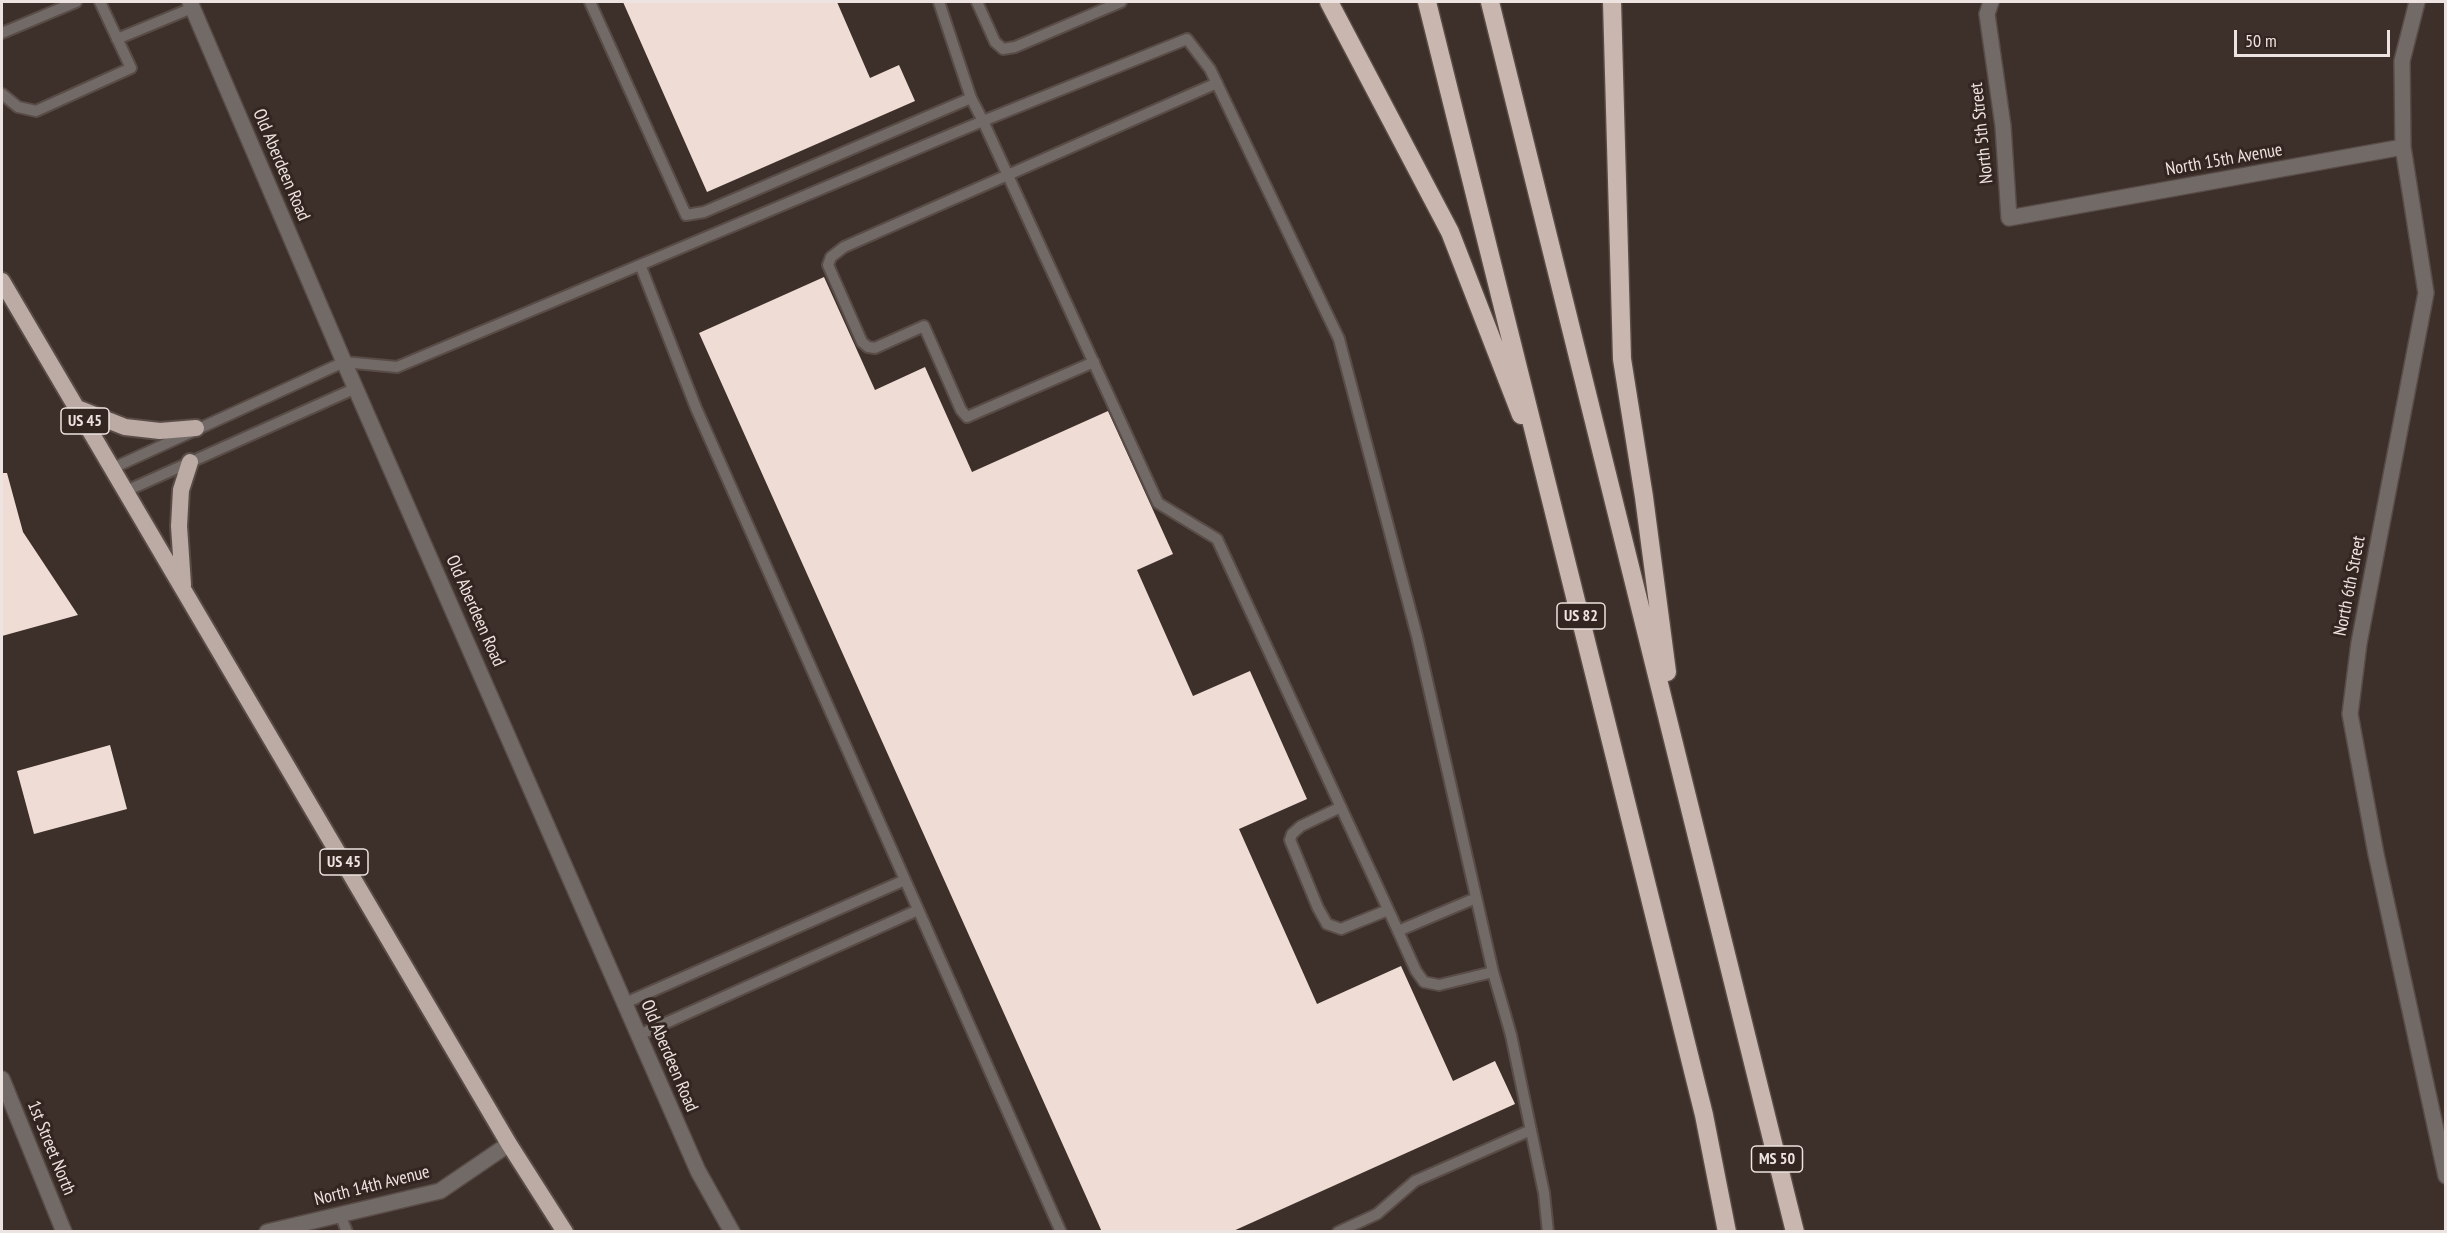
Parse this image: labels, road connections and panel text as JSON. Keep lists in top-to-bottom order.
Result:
{
  "streets": {
    "highway": ["US 45", "US 82", "MS 50"],
    "street": [
      "North 5th Street",
      "North 15th Avenue",
      "Old Aberdeen Road",
      "North 6th Street",
      "1st Street North",
      "North 14th Avenue"
    ]
  },
  "crossings": [
    ["North 5th Street", "North 15th Avenue"],
    ["North 15th Avenue", "North 6th Street"],
    ["US 45", "North 14th Avenue"]
  ],
  "scale_bar": "50 m"
}
